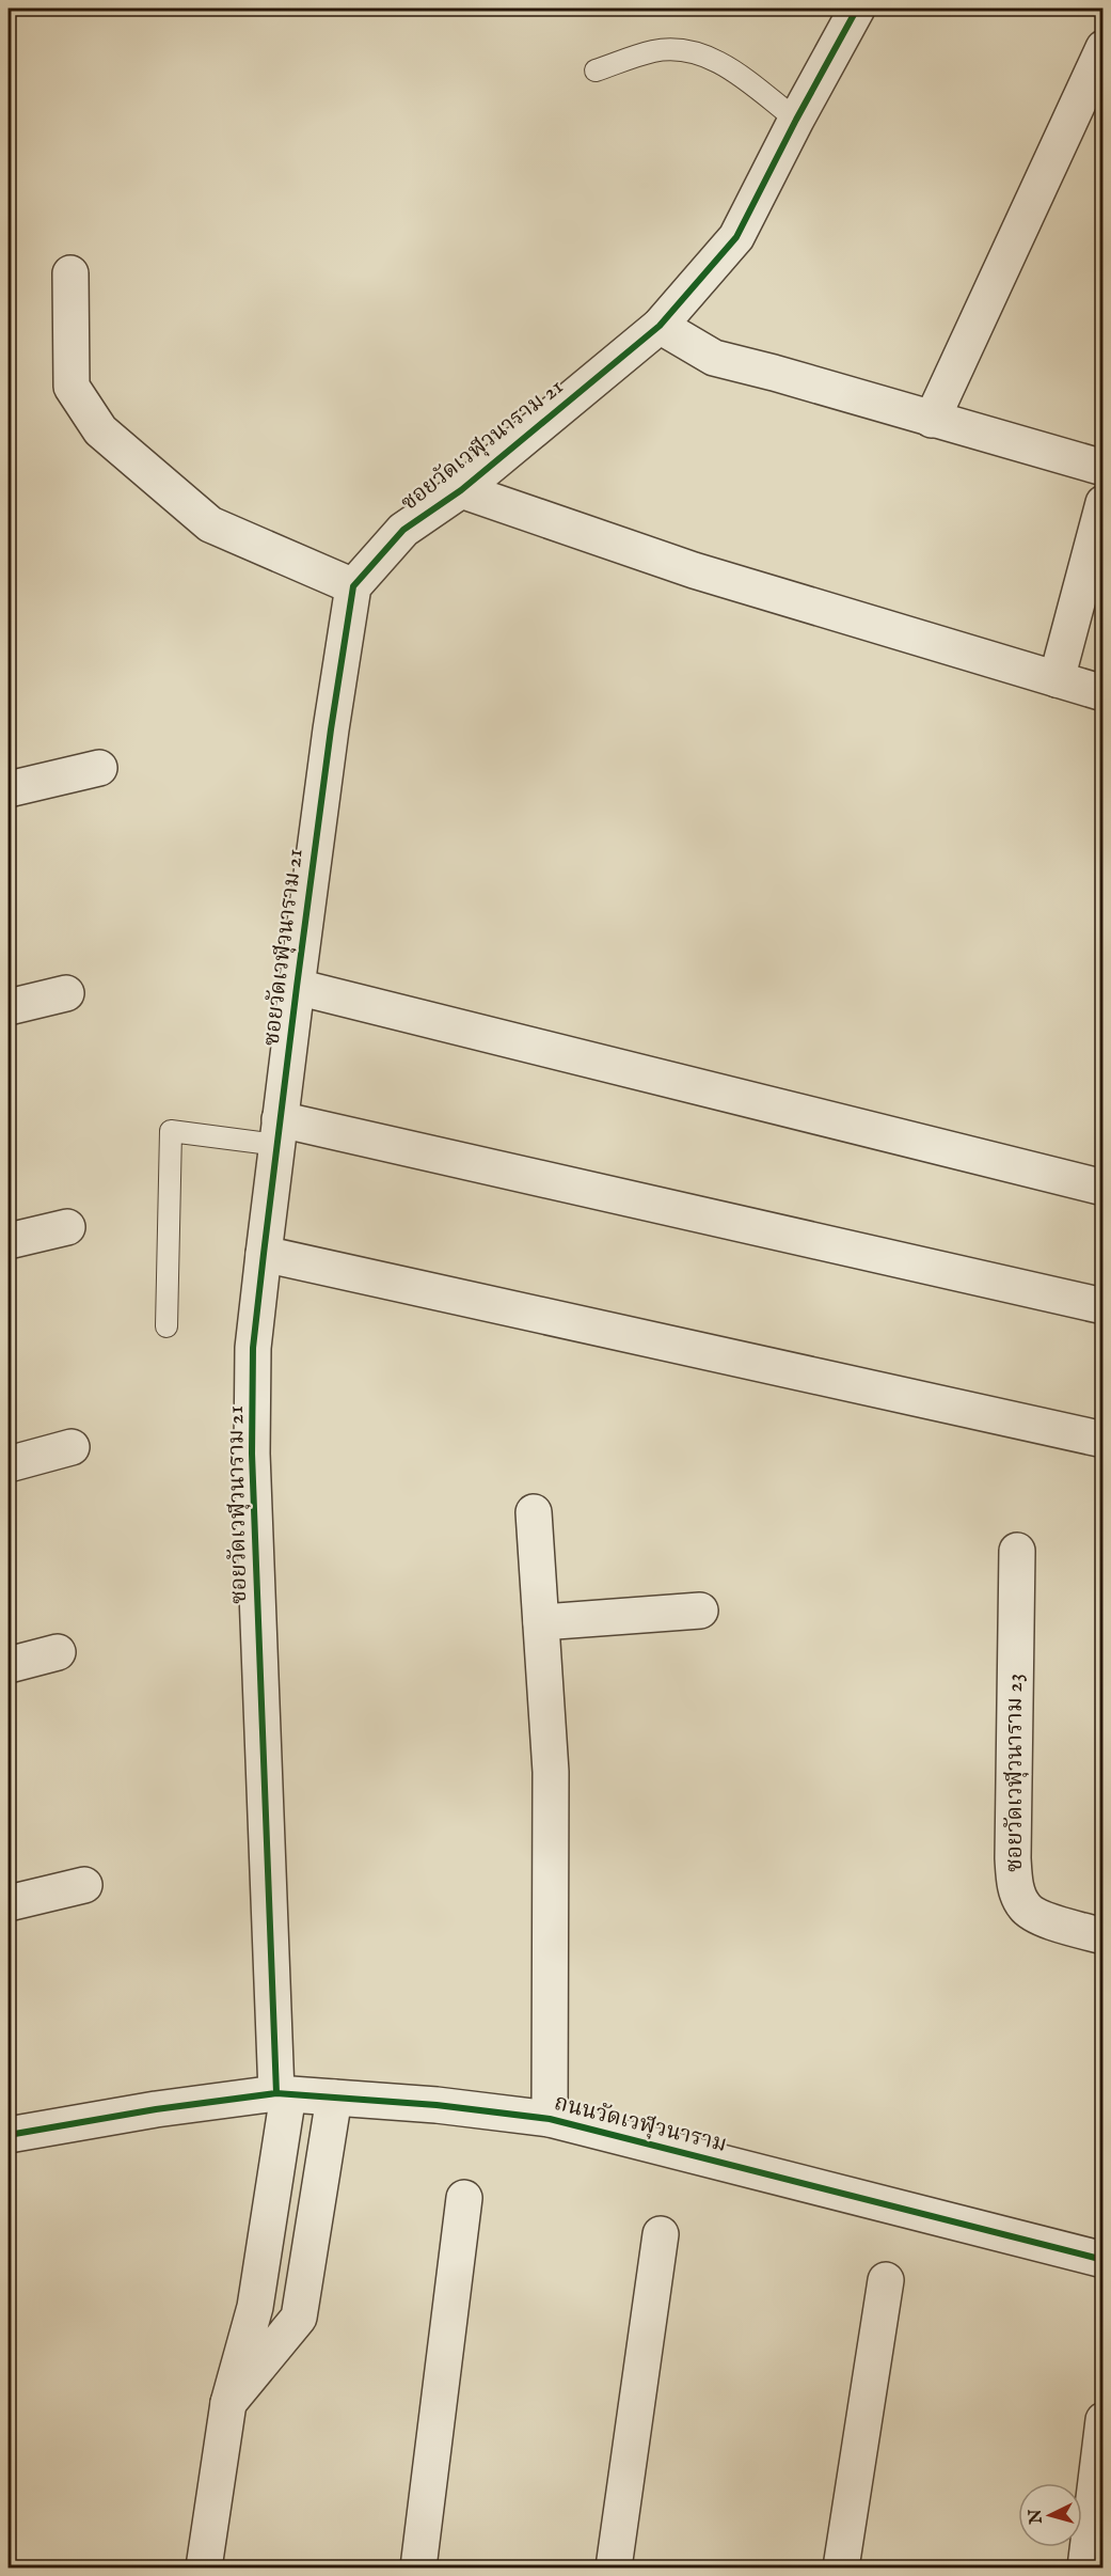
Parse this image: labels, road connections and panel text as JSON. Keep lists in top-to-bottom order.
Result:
{
  "streets": {
    "street": ["ซอยวัดเวฬุวนาราม 21", "ซอยวัดเวฬุวนาราม 23", "ถนนวัดเวฬุวนาราม"]
  },
  "crossings": [
    ["ซอยวัดเวฬุวนาราม 21", "ถนนวัดเวฬุวนาราม"]
  ],
  "north": "left"
}
